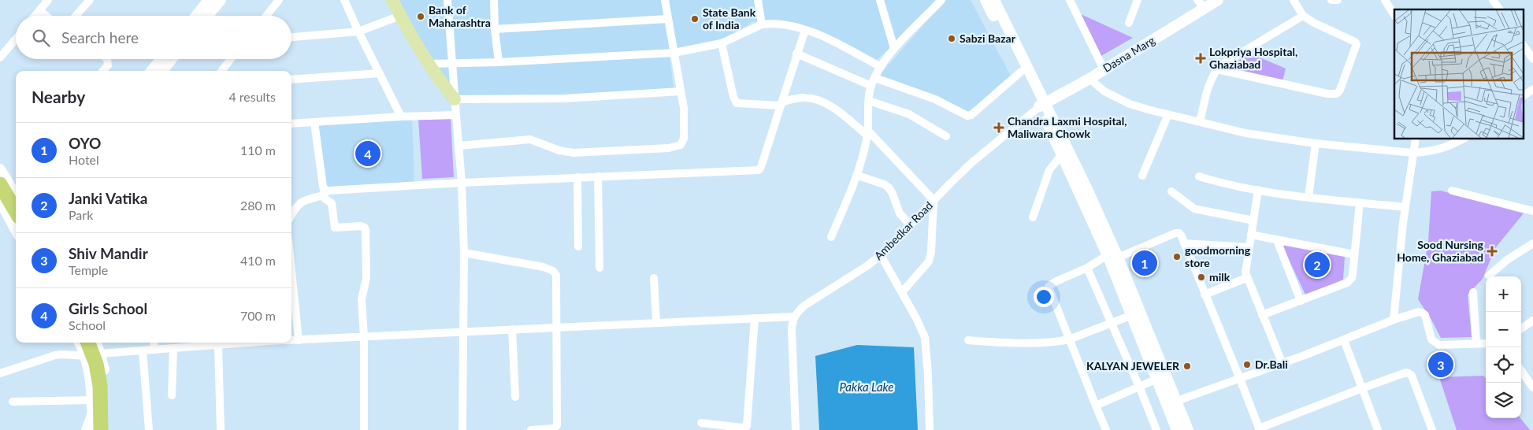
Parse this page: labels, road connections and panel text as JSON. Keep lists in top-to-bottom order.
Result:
{
  "streets": {
    "street": ["Dasna Marg", "Ambedkar Road"]
  },
  "crossings": [
    ["Dasna Marg", "Ambedkar Road"]
  ],
  "water": ["Pakka Lake"],
  "places": {
    "other": [
      "Bank of Maharashtra",
      "State Bank of India",
      "Sabzi Bazar",
      "goodmorning store",
      "milk",
      "Dr.Bali",
      "KALYAN JEWELER"
    ],
    "health": ["Lokpriya Hospital, Ghaziabad", "Chandra Laxmi Hospital, Maliwara Chowk", "Sood Nursing Home, Ghaziabad"]
  },
  "page": {
    "search": "Search here",
    "heading": ["Nearby", "4 results"],
    "list": [
      {
        "mark": "1",
        "name": "OYO",
        "note": "Hotel",
        "value": "110 m"
      },
      {
        "mark": "2",
        "name": "Janki Vatika",
        "note": "Park",
        "value": "280 m"
      },
      {
        "mark": "3",
        "name": "Shiv Mandir",
        "note": "Temple",
        "value": "410 m"
      },
      {
        "mark": "4",
        "name": "Girls School",
        "note": "School",
        "value": "700 m"
      }
    ],
    "pins": [
      "4",
      "1",
      "2",
      "3"
    ],
    "map_buttons": ["+", "−"]
  }
}
